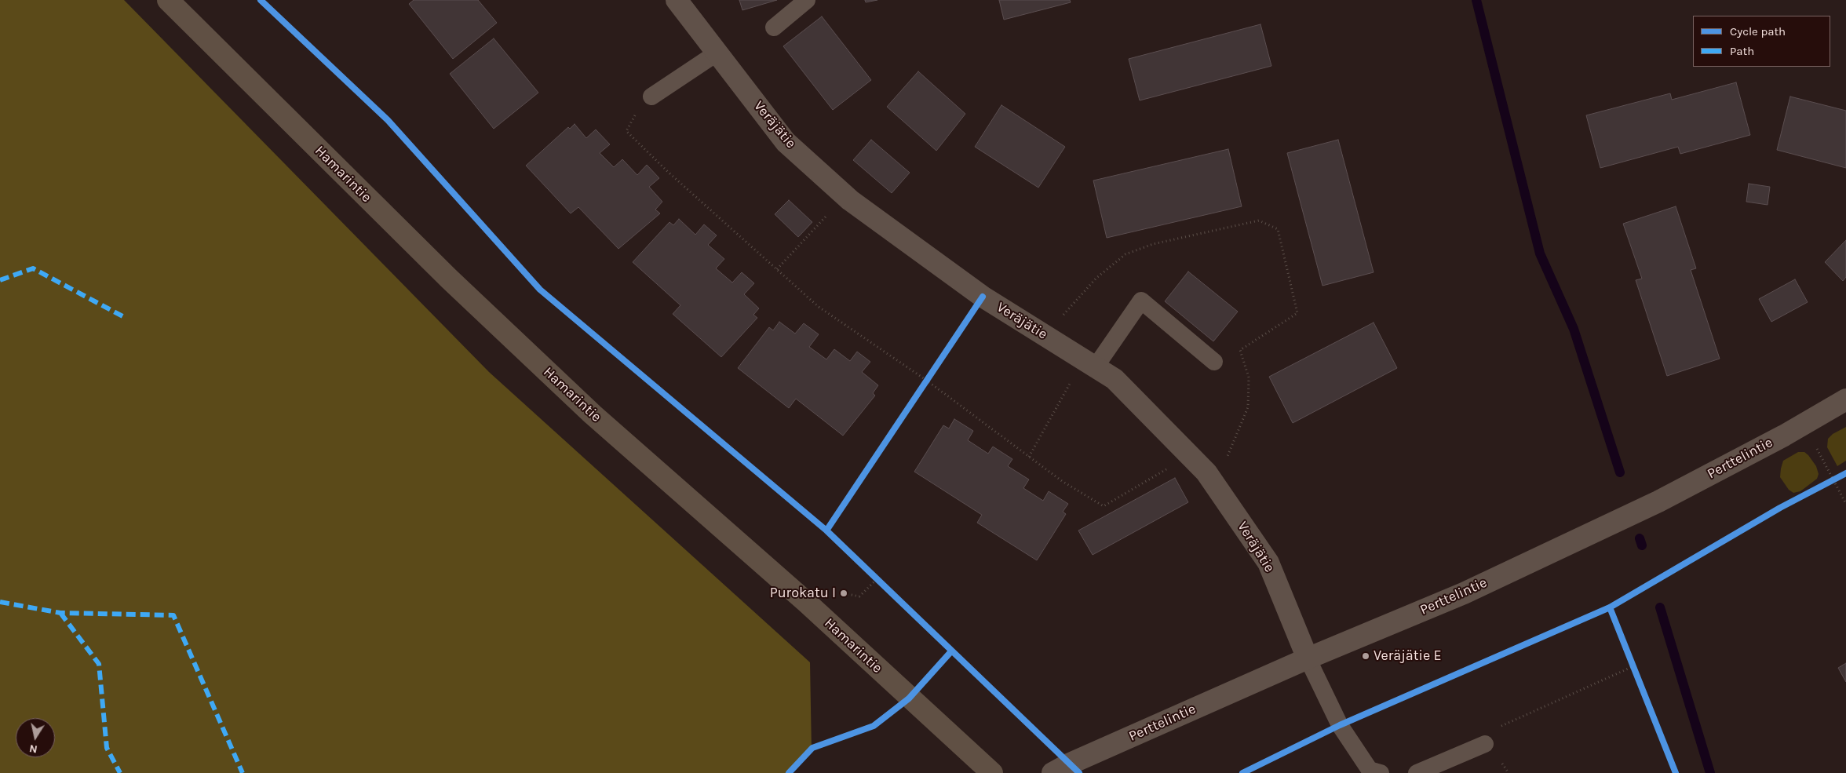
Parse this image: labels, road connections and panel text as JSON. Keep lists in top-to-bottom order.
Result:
{
  "streets": {
    "street": ["Veräjätie", "Hamarintie", "Perttelintie"]
  },
  "crossings": [
    ["Veräjätie", "Perttelintie"]
  ],
  "places": ["Purokatu I", "Veräjätie E"],
  "legend": ["Cycle path", "Path"],
  "north": "bottom"
}
